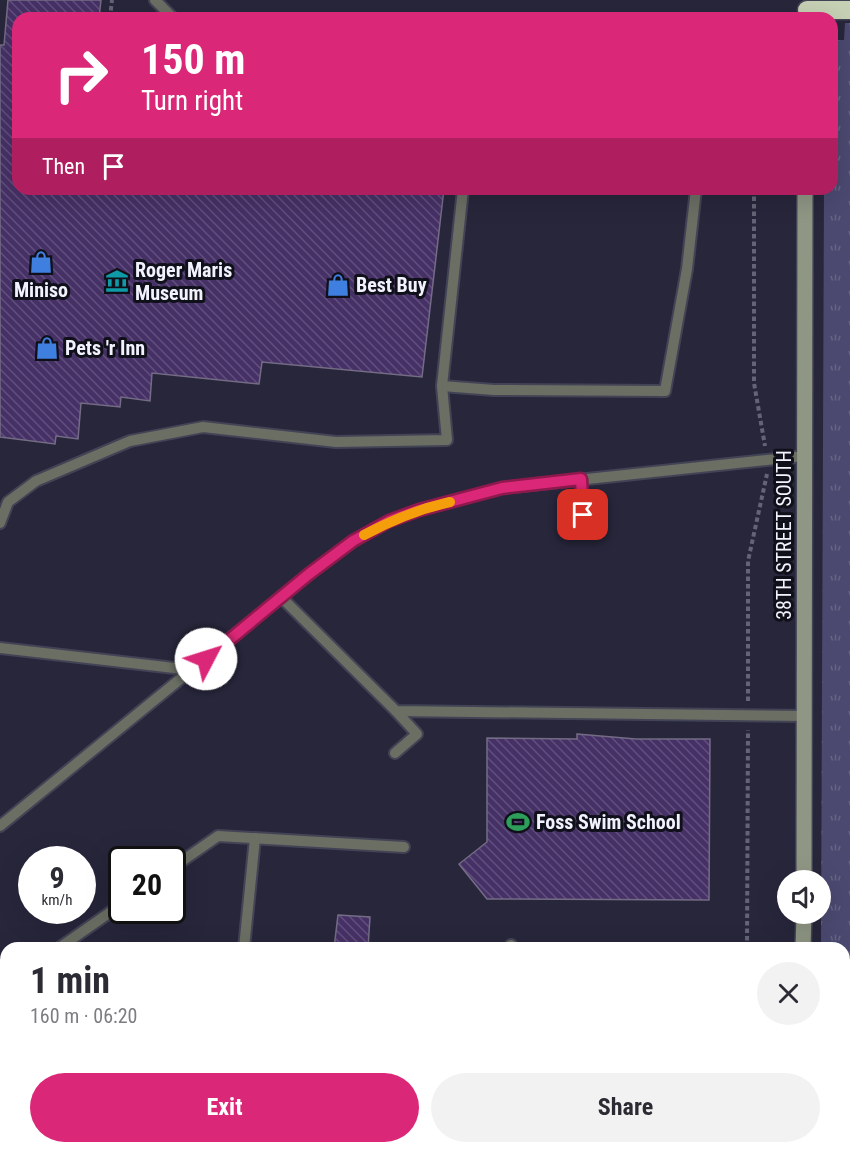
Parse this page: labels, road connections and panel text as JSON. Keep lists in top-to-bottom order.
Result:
{
  "streets": {
    "street": ["38TH STREET SOUTH"]
  },
  "places": {
    "shop": ["Miniso", "Best Buy", "Pets 'r Inn"],
    "museum": ["Roger Maris Museum"],
    "sports": ["Foss Swim School"]
  },
  "page": {
    "turn": ["150 m", "Turn right"],
    "then": "Then",
    "speed": "9 km/h",
    "limit": "20",
    "heading": ["1 min", "160 m · 06:20"],
    "buttons": ["Exit", "Share"]
  }
}
